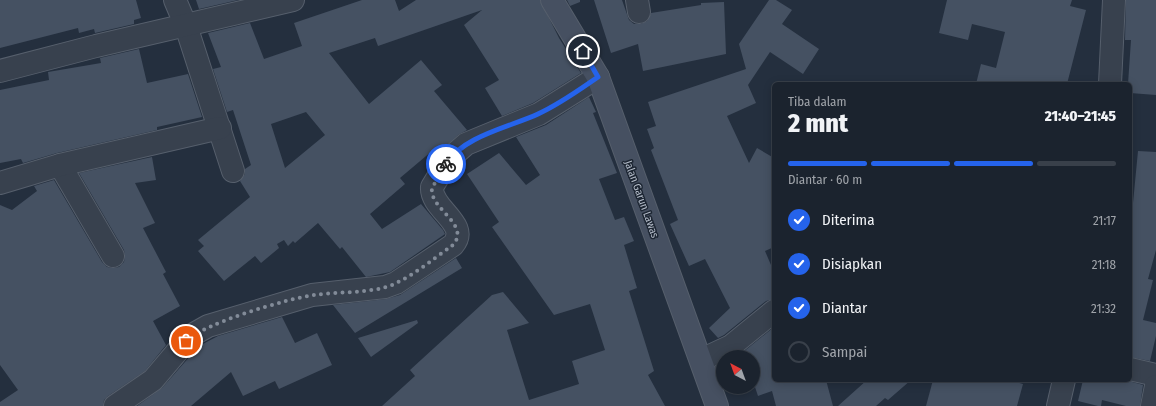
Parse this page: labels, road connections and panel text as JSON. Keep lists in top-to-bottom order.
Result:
{
  "streets": {
    "main road": ["Jalan Garun Lawas"]
  },
  "north": "top left",
  "page": {
    "heading": ["2 mnt", "Tiba dalam", "21:40–21:45"],
    "bar": "Diantar · 60 m",
    "list": [
      ["Diterima", "21:17"],
      ["Disiapkan", "21:18"],
      ["Diantar", "21:32"],
      "Sampai"
    ]
  }
}
